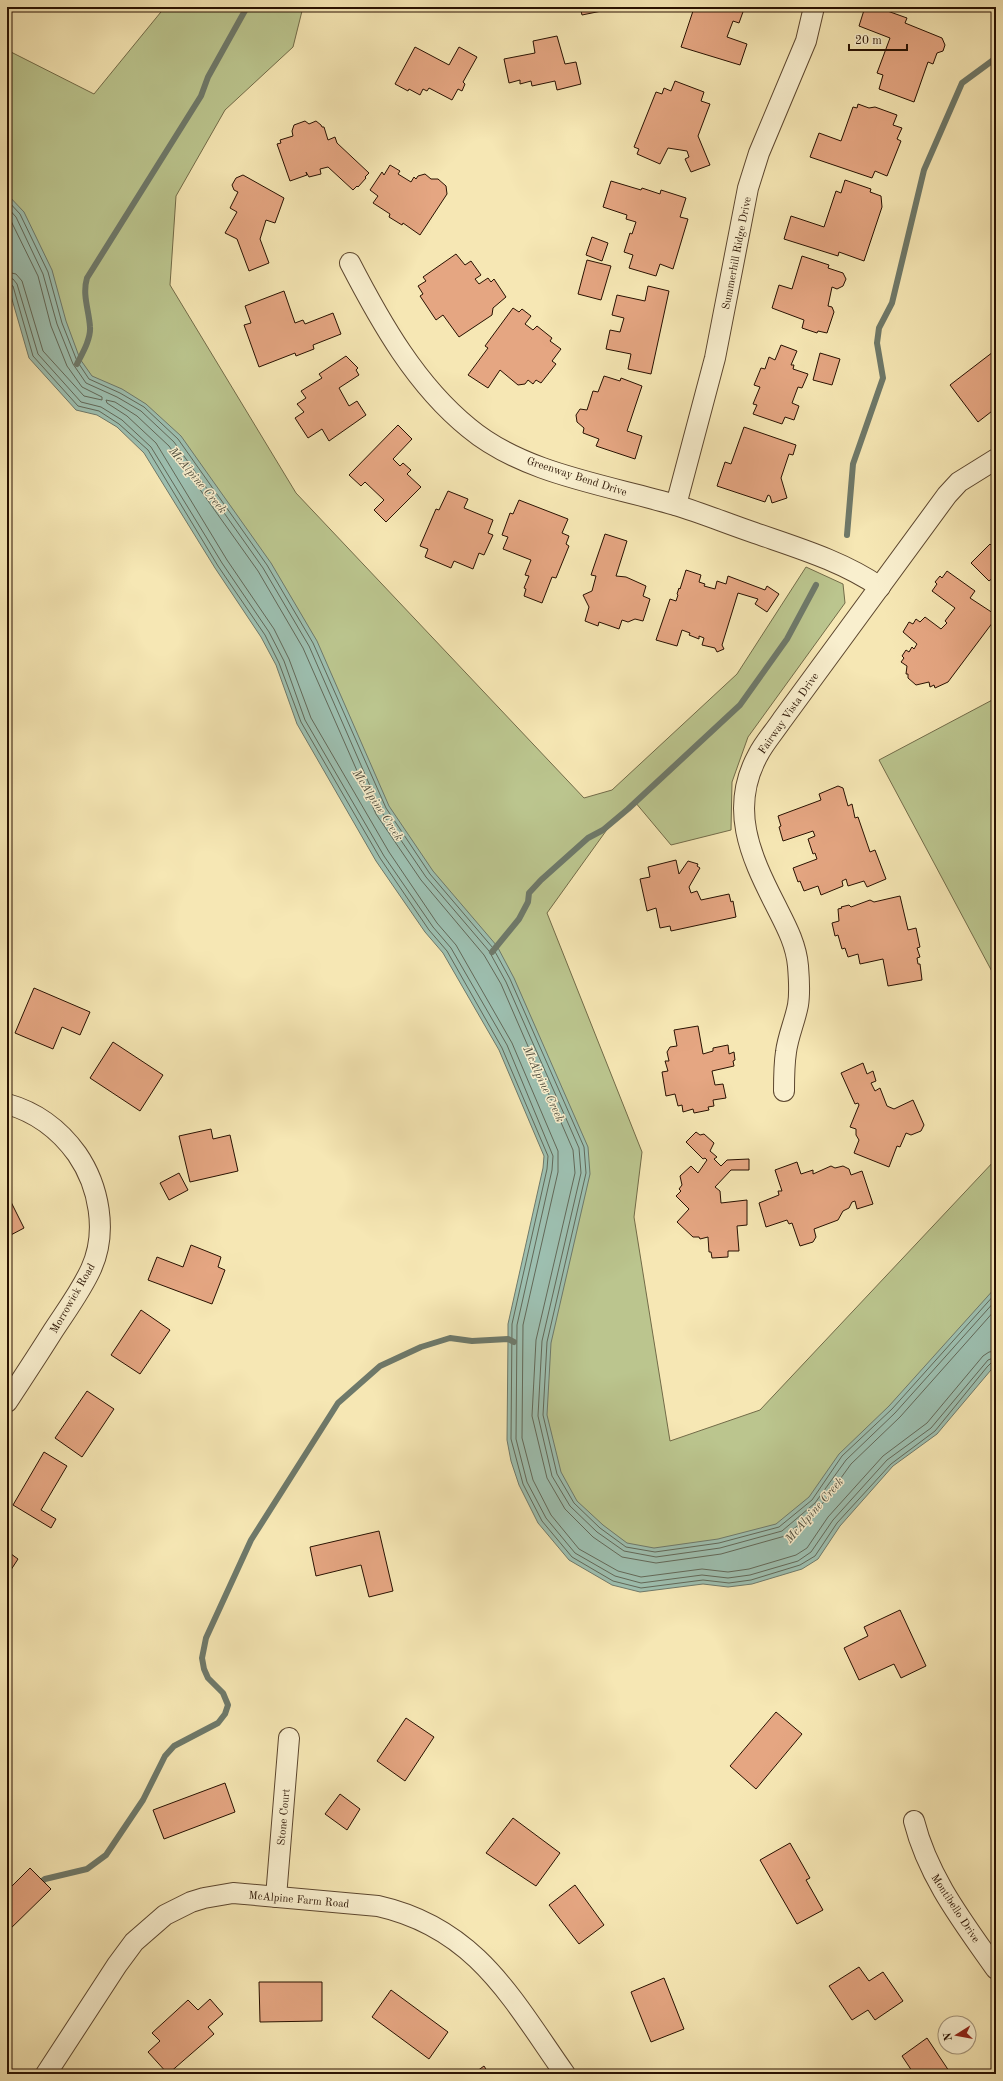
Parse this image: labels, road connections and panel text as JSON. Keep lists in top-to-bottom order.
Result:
{
  "streets": {
    "street": [
      "Summerhill Ridge Drive",
      "Greenway Bend Drive",
      "Fairway Vista Drive",
      "Morrowick Road",
      "Stone Court",
      "McAlpine Farm Road",
      "Montibello Drive"
    ]
  },
  "crossings": [
    ["Summerhill Ridge Drive", "Greenway Bend Drive"],
    ["Greenway Bend Drive", "Fairway Vista Drive"],
    ["Stone Court", "McAlpine Farm Road"]
  ],
  "water": ["McAlpine Creek"],
  "scale_bar": "20 m",
  "north": "left"
}
